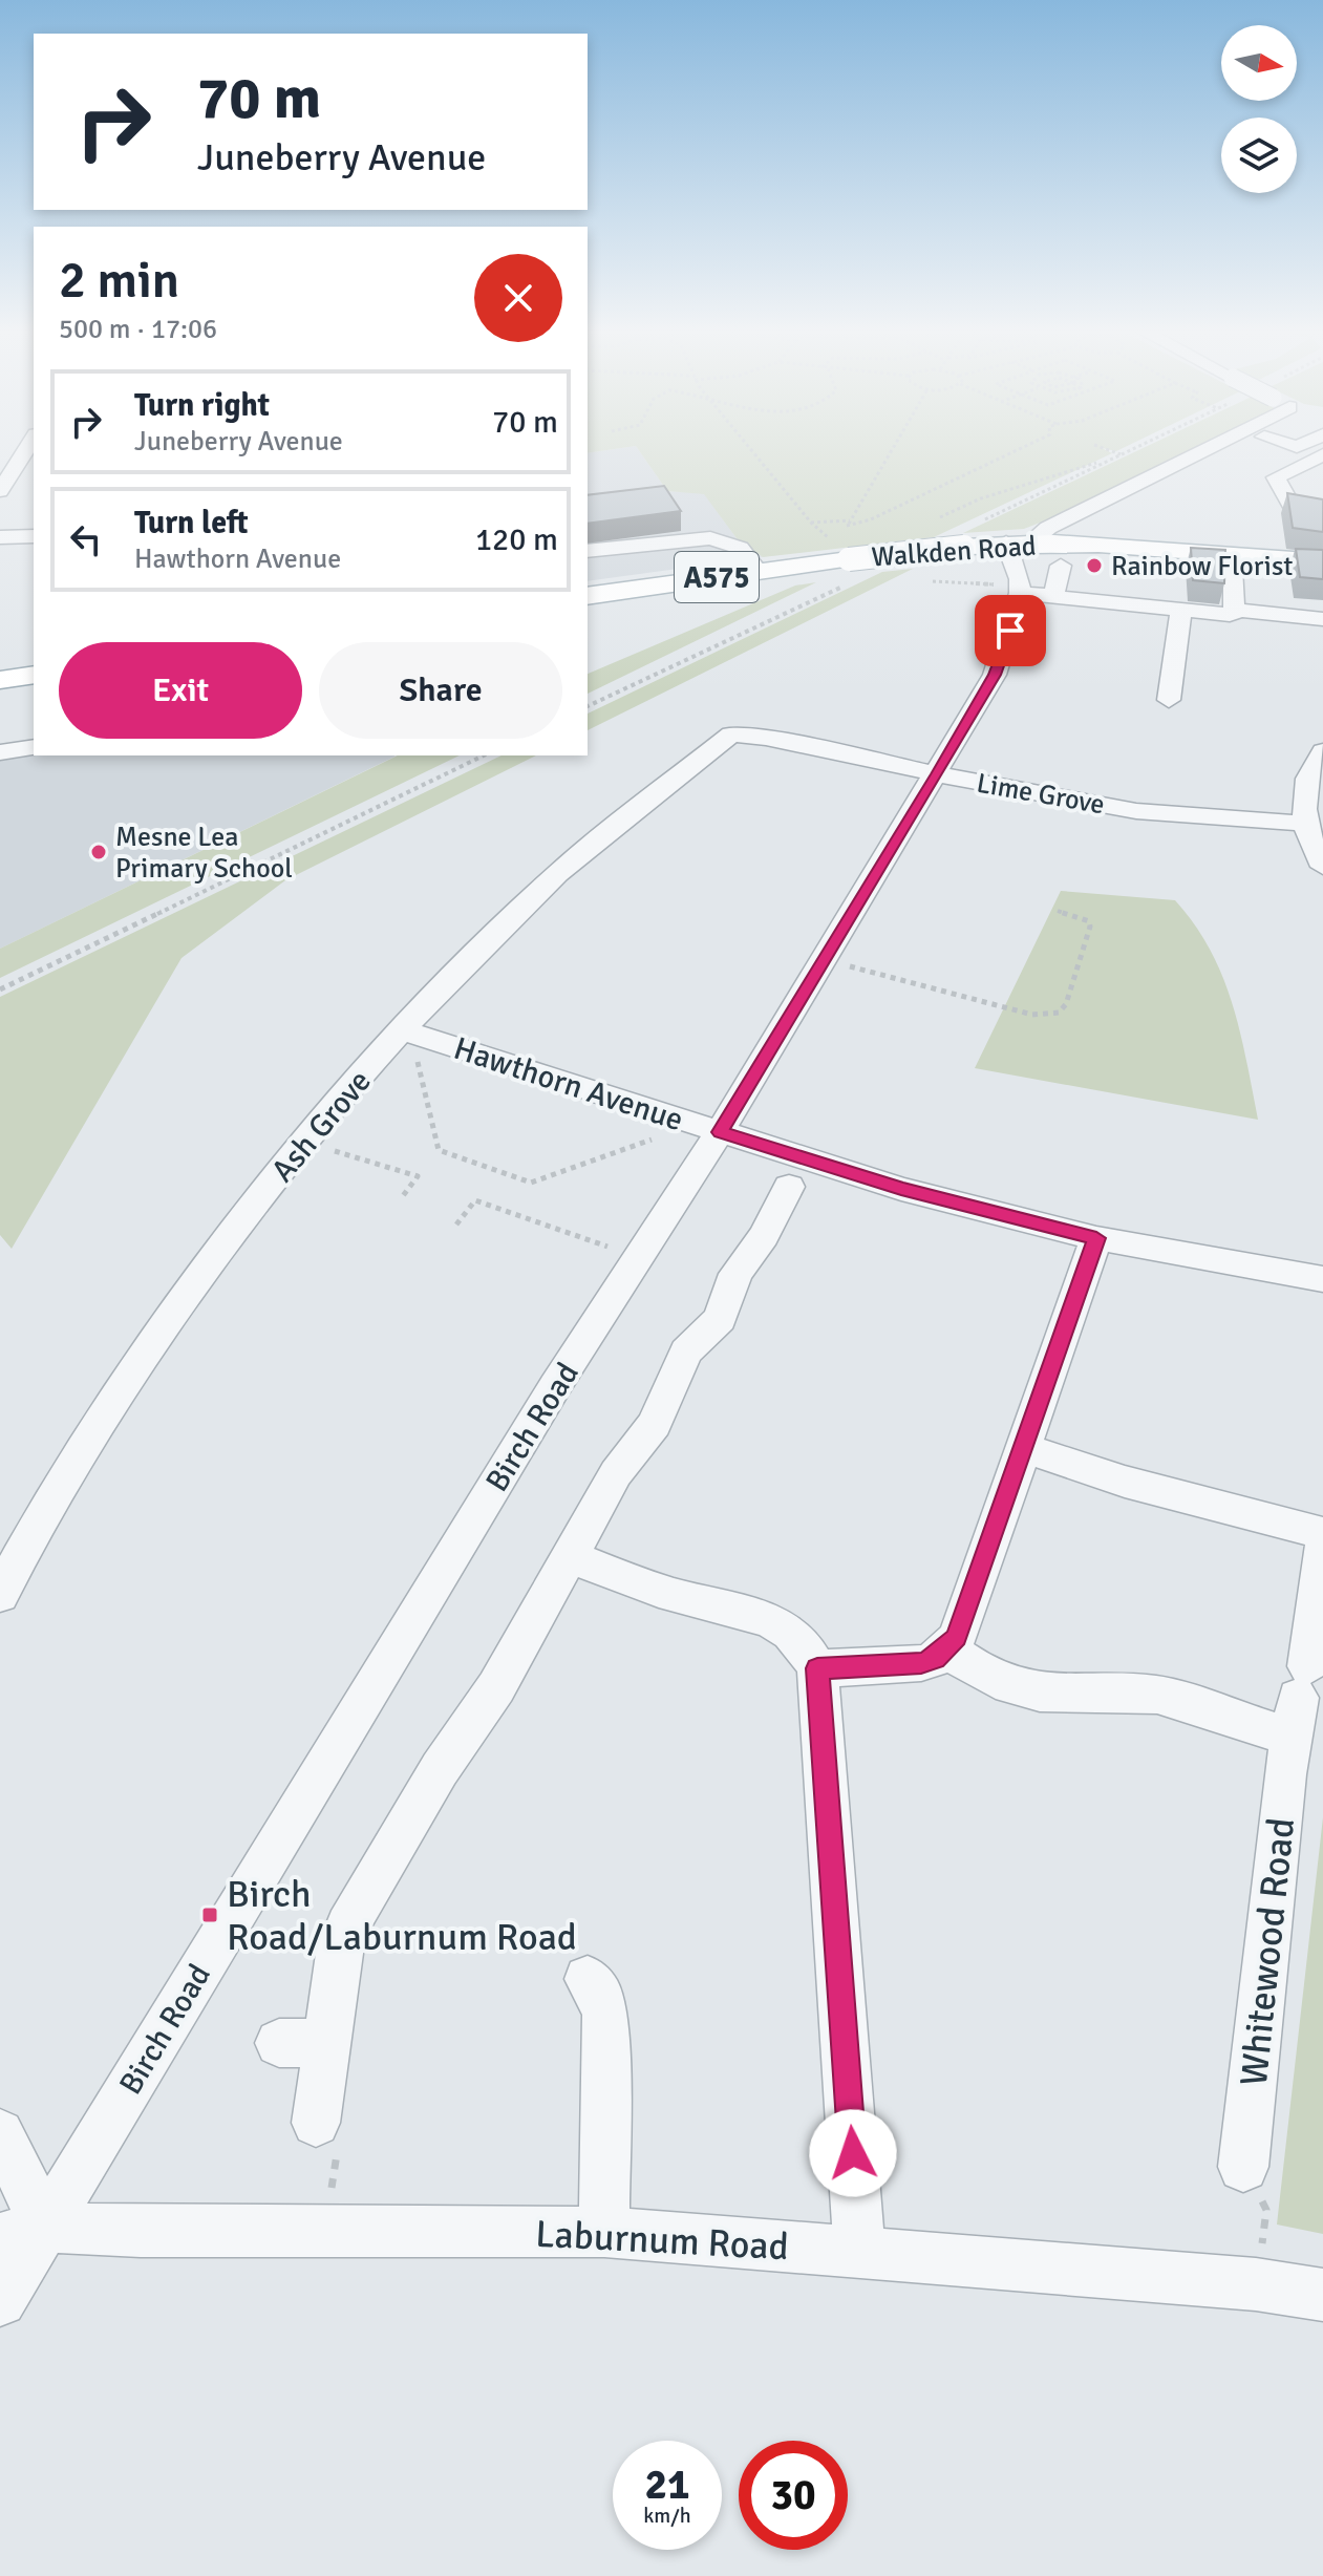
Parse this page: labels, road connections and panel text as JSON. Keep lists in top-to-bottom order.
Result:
{
  "streets": {
    "main road": ["Walkden Road", "A575"],
    "street": [
      "Lime Grove",
      "Hawthorn Avenue",
      "Ash Grove",
      "Birch Road",
      "Whitewood Road",
      "Laburnum Road"
    ]
  },
  "crossings": [
    ["Lime Grove", "Ash Grove"],
    ["Lime Grove", "Birch Road"],
    ["Hawthorn Avenue", "Ash Grove"],
    ["Hawthorn Avenue", "Birch Road"],
    ["Birch Road", "Laburnum Road"]
  ],
  "places": {
    "other": ["Rainbow Florist", "Mesne Lea Primary School"],
    "transit": ["Birch Road/Laburnum Road"]
  },
  "north": "right",
  "page": {
    "turn": ["70 m", "Juneberry Avenue"],
    "heading": ["2 min", "500 m · 17:06"],
    "list": [
      {
        "name": "Turn right",
        "note": "Juneberry Avenue",
        "value": "70 m"
      },
      {
        "name": "Turn left",
        "note": "Hawthorn Avenue",
        "value": "120 m"
      }
    ],
    "buttons": ["Exit", "Share"],
    "speed": "21 km/h",
    "limit": "30"
  }
}
